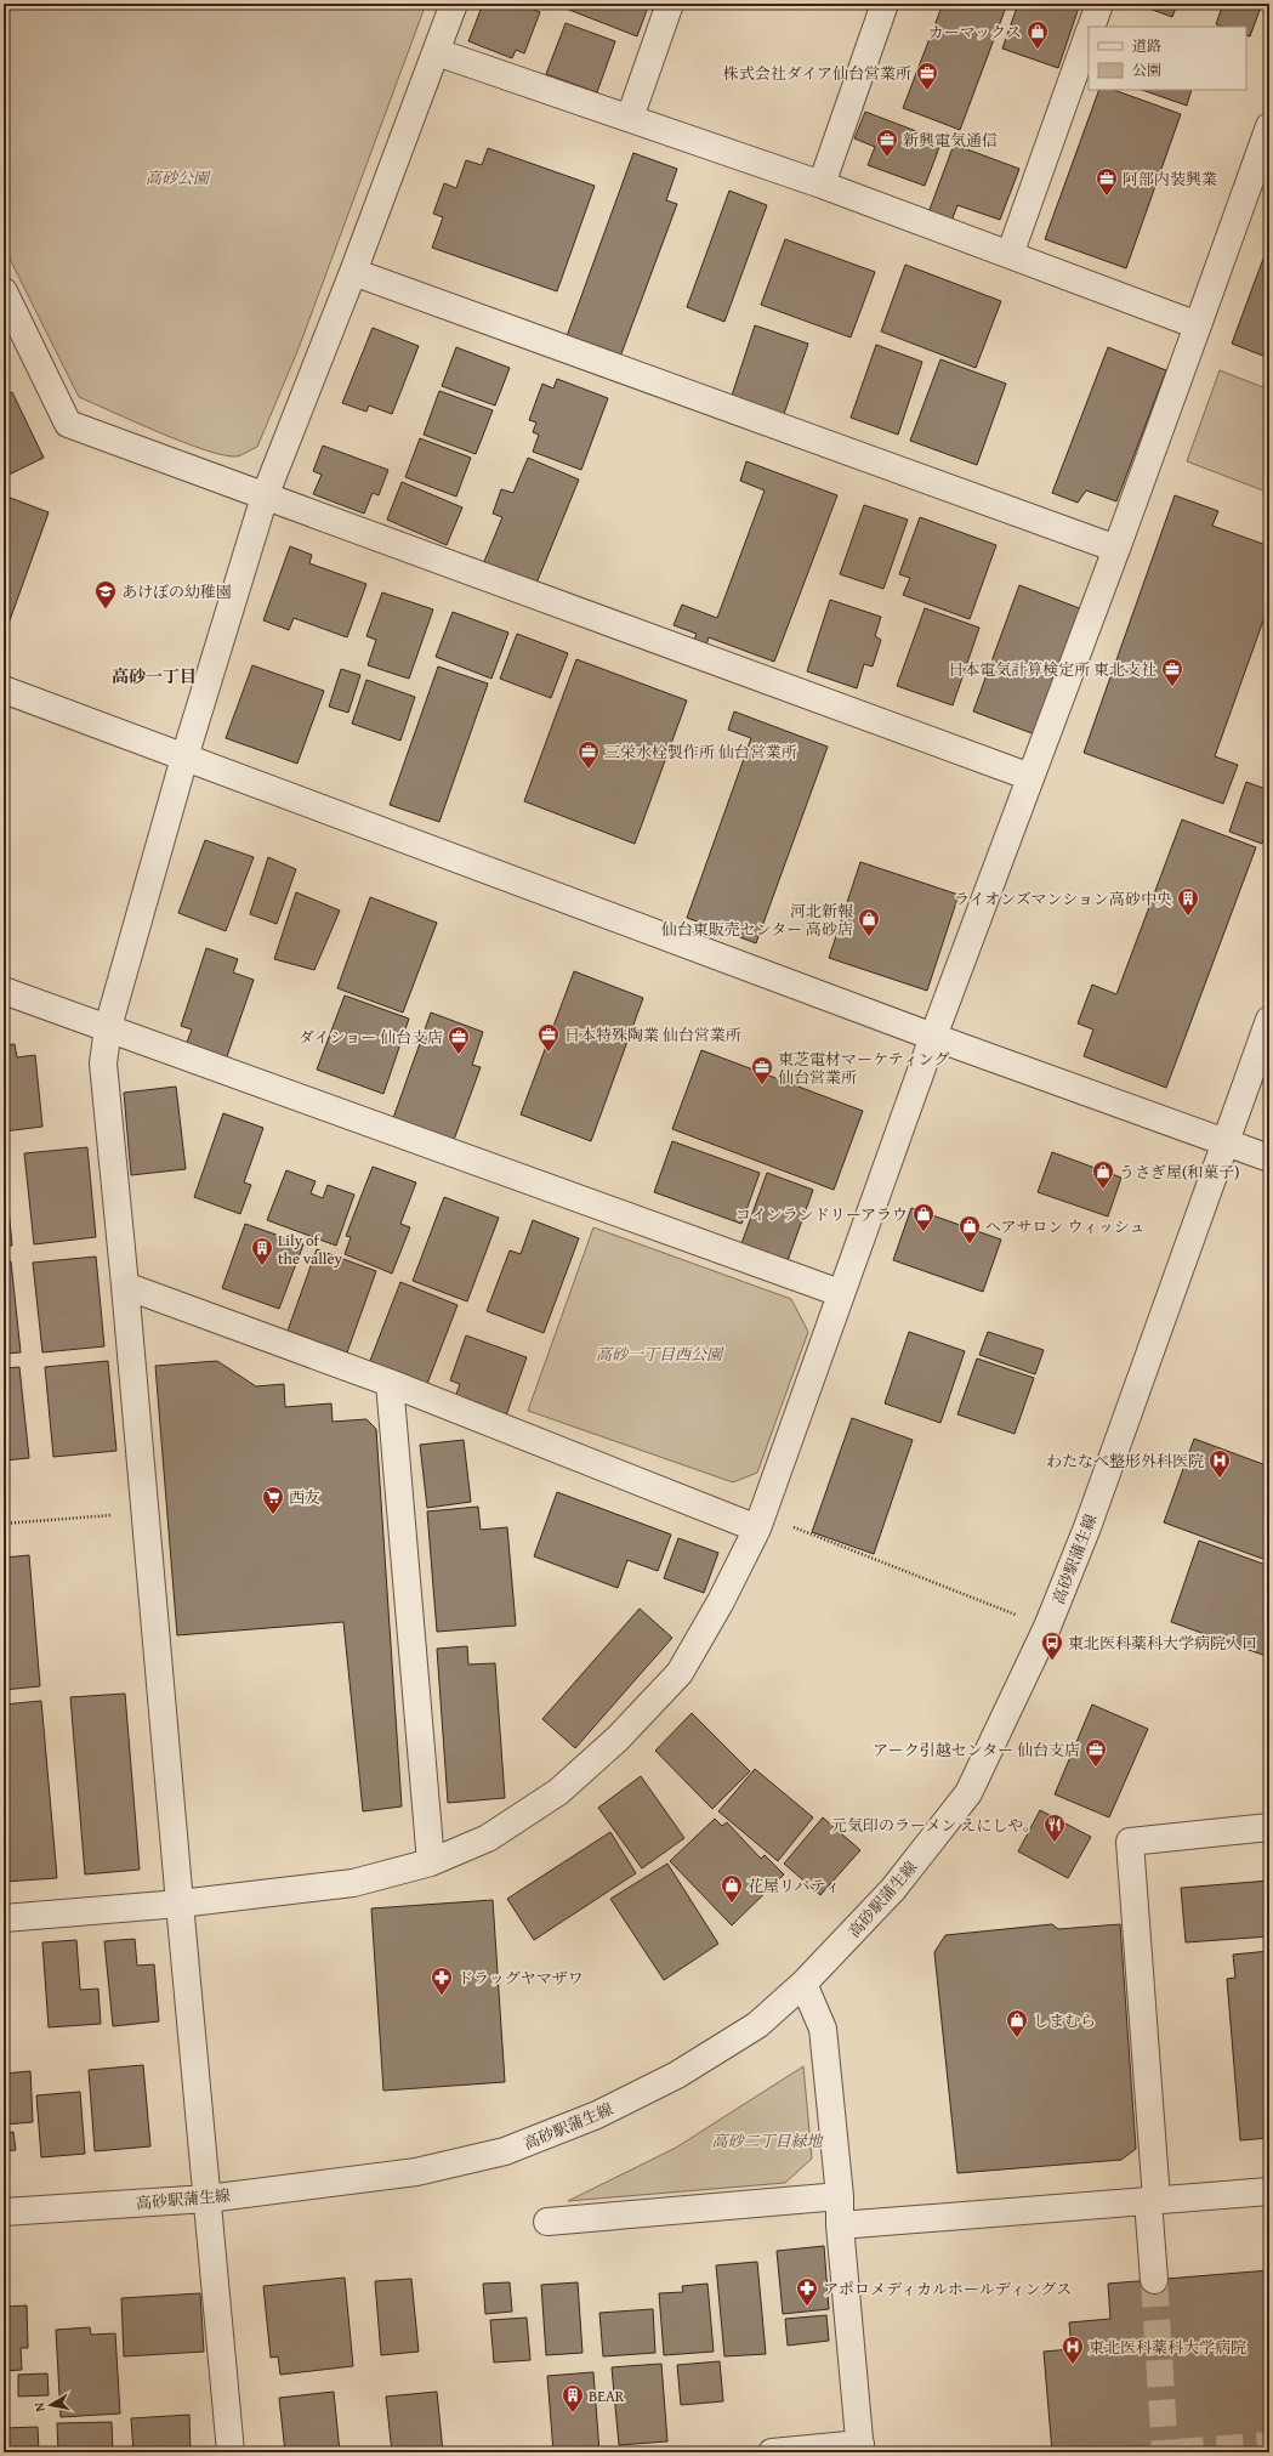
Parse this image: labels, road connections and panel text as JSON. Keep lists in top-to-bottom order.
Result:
{
  "streets": {
    "street": ["高砂駅蒲生線"]
  },
  "districts": ["高砂一丁目"],
  "parks": ["高砂公園", "高砂一丁目西公園", "高砂二丁目緑地"],
  "places": {
    "shop": [
      "カーマックス",
      "河北新報 仙台東販売センター 高砂店",
      "うさぎ屋(和菓子)",
      "コインランドリーアラウ",
      "ヘアサロン ウィッシュ",
      "花屋リバティ",
      "しまむら"
    ],
    "office": [
      "株式会社ダイア仙台営業所",
      "新興電気通信",
      "阿部内装興業",
      "日本電気計算検定所 東北支社",
      "三栄水栓製作所 仙台営業所",
      "日本特殊陶業 仙台営業所",
      "ダイショー 仙台支店",
      "東芝電材マーケティング 仙台営業所",
      "アーク引越センター 仙台支店"
    ],
    "school or university": ["あけぼの幼稚園"],
    "building": ["ライオンズマンション高砂中央", "Lily of the valley", "BEAR"],
    "hospital": ["わたなべ整形外科医院", "東北医科薬科大学病院"],
    "supermarket": ["西友"],
    "bus stop": ["東北医科薬科大学病院入口"],
    "restaurant": ["元気印のラーメン えにしや。"],
    "pharmacy": ["ドラッグヤマザワ", "アポロメディカルホールディングス"]
  },
  "legend": ["道路", "公園"],
  "north": "left"
}
